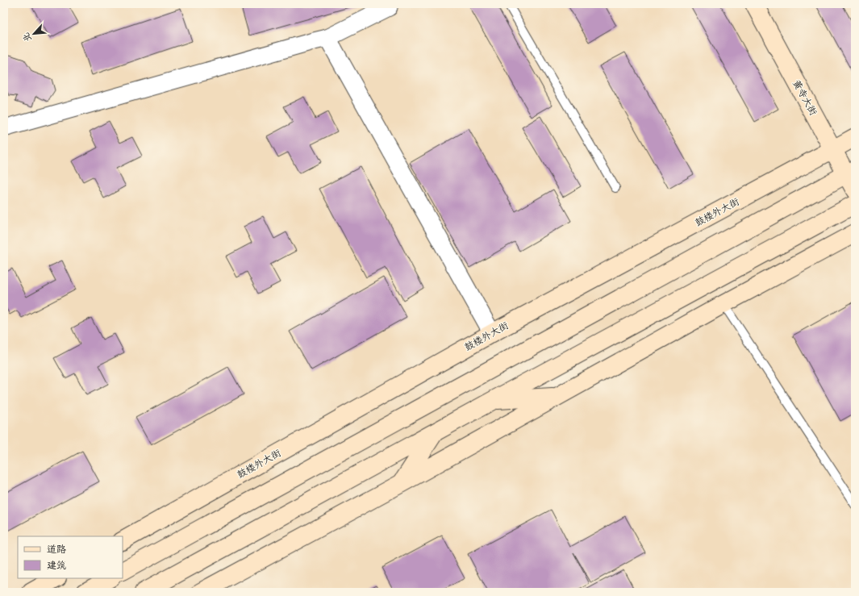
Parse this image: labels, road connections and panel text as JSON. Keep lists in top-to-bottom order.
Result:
{
  "streets": {
    "street": ["黄寺大街", "鼓楼外大街"]
  },
  "crossings": [
    ["黄寺大街", "鼓楼外大街"]
  ],
  "legend": ["道路", "建筑"],
  "north": "bottom left"
}
